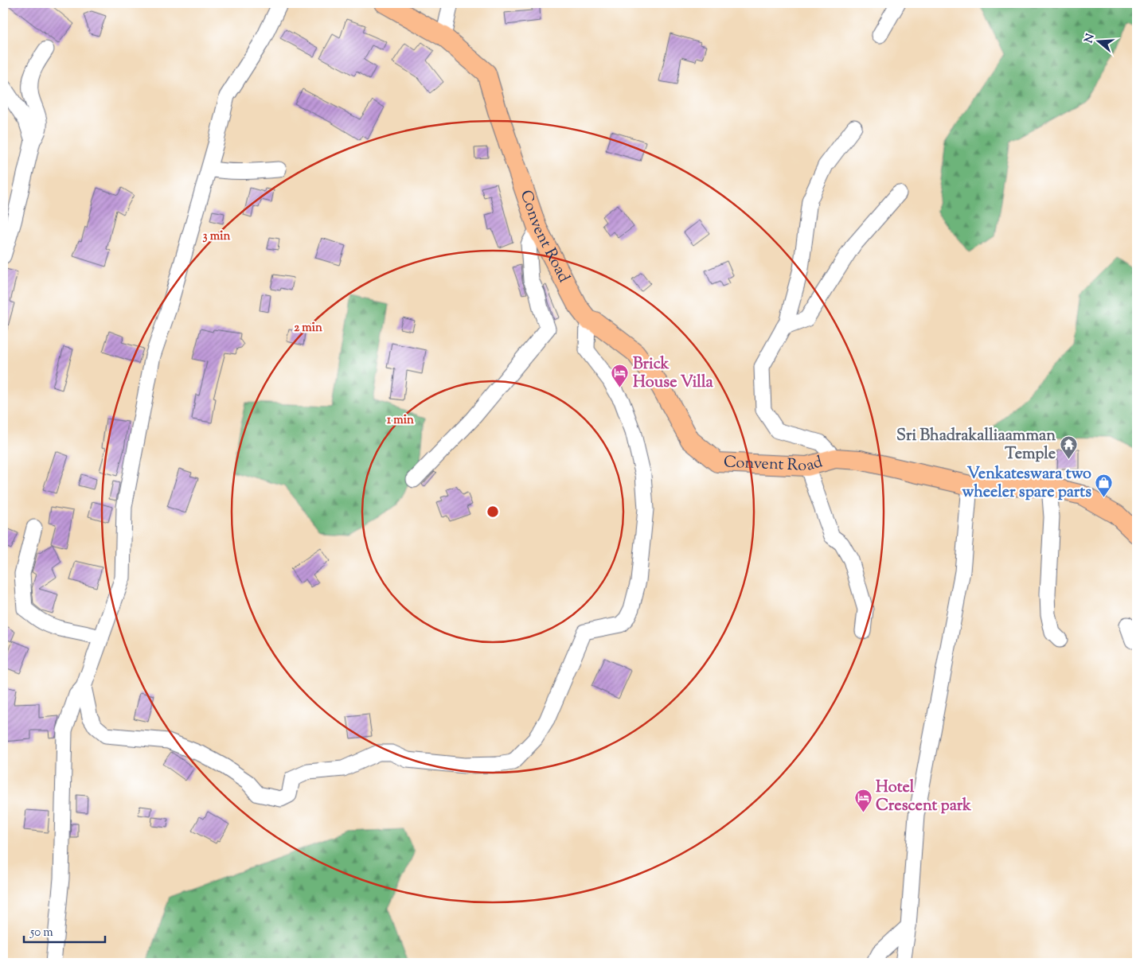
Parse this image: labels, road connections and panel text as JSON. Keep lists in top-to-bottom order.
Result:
{
  "streets": {
    "main road": ["Convent Road"]
  },
  "places": {
    "hotel": ["Brick House Villa", "Hotel Crescent park"],
    "temple": ["Sri Bhadrakalliaamman Temple"],
    "shop": ["Venkateswara two wheeler spare parts"]
  },
  "scale_bar": "50 m",
  "north": "left",
  "rings": ["3 min", "2 min", "1 min"]
}
